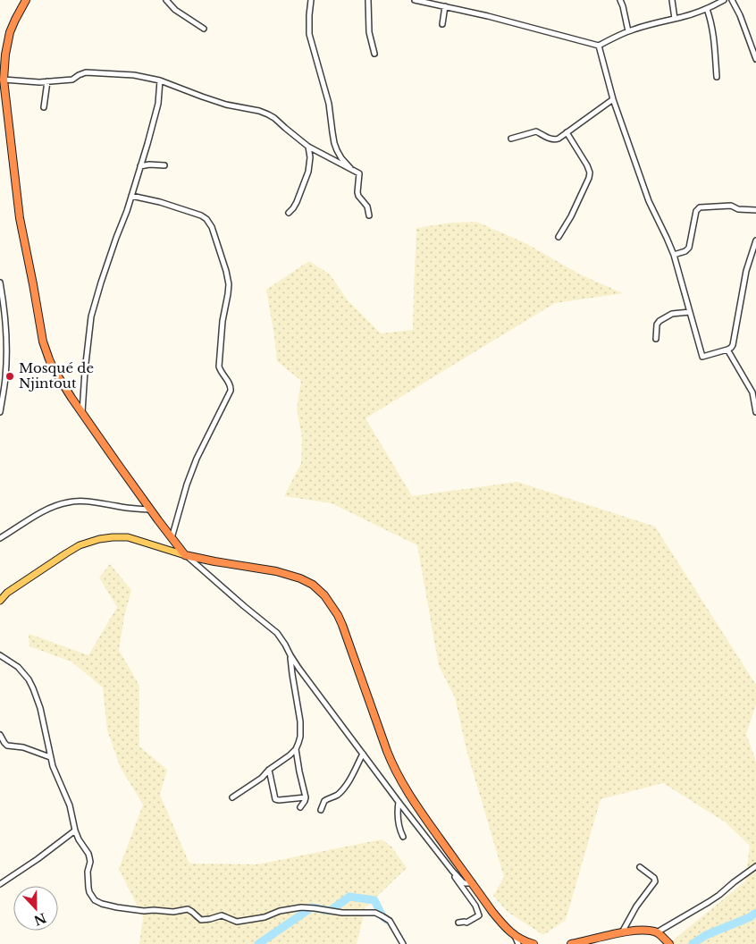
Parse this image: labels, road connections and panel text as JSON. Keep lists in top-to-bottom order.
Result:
{
  "places": ["Mosqué de Njintout"],
  "north": "bottom"
}
